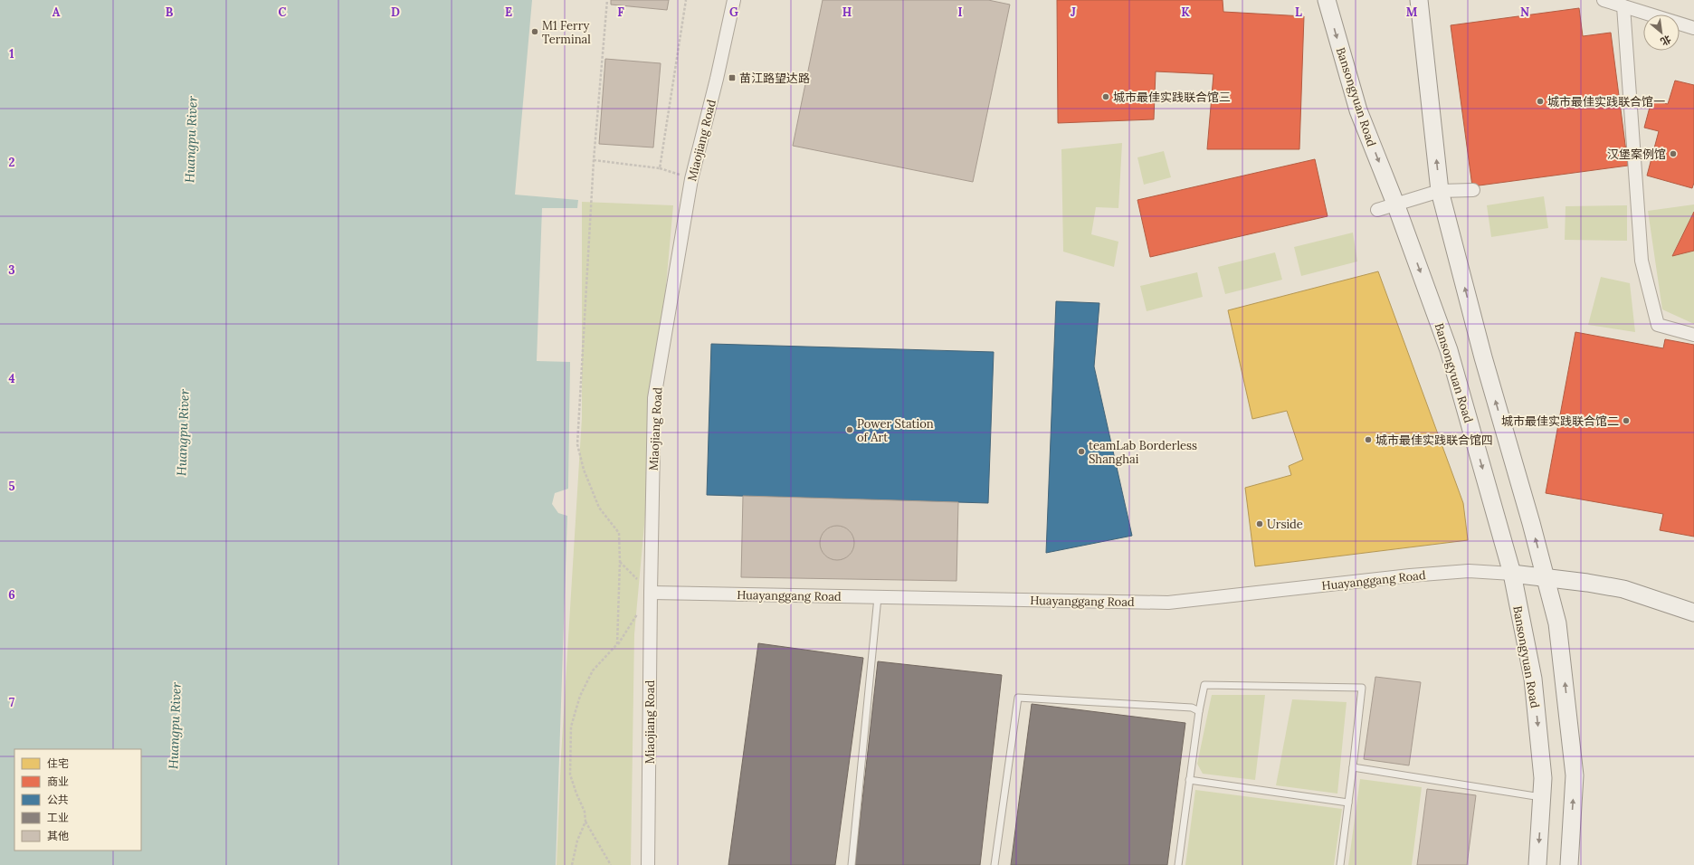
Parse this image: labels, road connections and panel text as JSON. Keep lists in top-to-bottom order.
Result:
{
  "streets": {
    "main road": ["Bansongyuan Road"],
    "street": ["Miaojiang Road", "Huayanggang Road"]
  },
  "crossings": [
    ["Bansongyuan Road", "Huayanggang Road"],
    ["Miaojiang Road", "Huayanggang Road"]
  ],
  "water": ["Huangpu River"],
  "places": {
    "other": [
      "M1 Ferry Terminal",
      "城市最佳实践联合馆三",
      "城市最佳实践联合馆一",
      "汉堡案例馆",
      "城市最佳实践联合馆二",
      "Power Station of Art",
      "城市最佳实践联合馆四",
      "teamLab Borderless Shanghai",
      "Urside"
    ],
    "transit": ["苗江路望达路"]
  },
  "legend": [
    "住宅",
    "商业",
    "公共",
    "工业",
    "其他"
  ],
  "north": "bottom right",
  "grid": {
    "columns": [
      "A",
      "B",
      "C",
      "D",
      "E",
      "F",
      "G",
      "H",
      "I",
      "J",
      "K",
      "L",
      "M",
      "N"
    ],
    "rows": [
      "1",
      "2",
      "3",
      "4",
      "5",
      "6",
      "7"
    ]
  }
}
